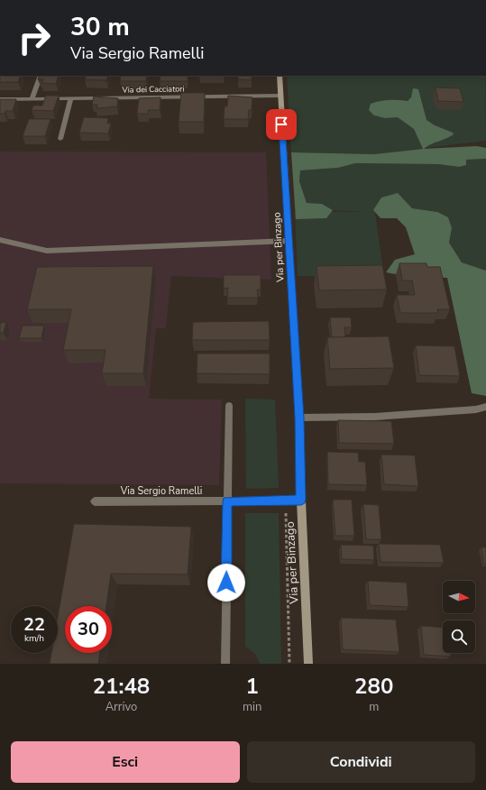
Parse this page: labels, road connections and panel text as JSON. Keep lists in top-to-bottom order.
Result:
{
  "streets": {
    "main road": ["Via per Binzago"],
    "street": ["Via dei Cacciatori", "Via Sergio Ramelli"]
  },
  "crossings": [
    ["Via dei Cacciatori", "Via per Binzago"],
    ["Via per Binzago", "Via Sergio Ramelli"]
  ],
  "north": "right",
  "page": {
    "turn": ["30 m", "Via Sergio Ramelli"],
    "speed": "22 km/h",
    "limit": "30",
    "eta": [
      "21:48",
      "Arrivo",
      "1",
      "min",
      "280",
      "m"
    ],
    "buttons": ["Esci", "Condividi"]
  }
}
